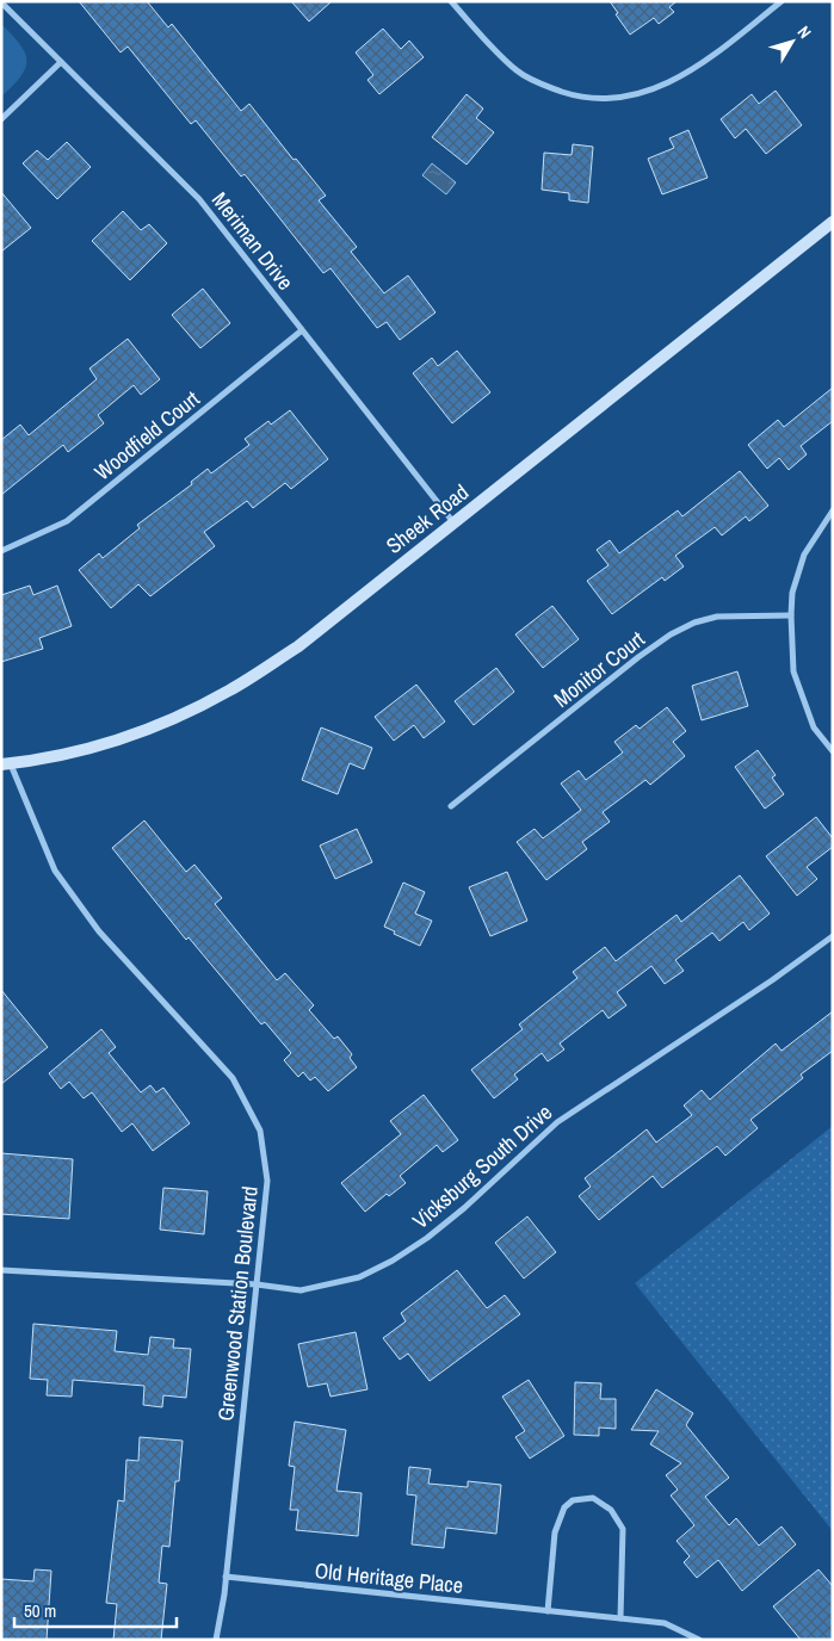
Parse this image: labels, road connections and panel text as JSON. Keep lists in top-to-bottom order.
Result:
{
  "streets": {
    "street": [
      "Meriman Drive",
      "Woodfield Court",
      "Sheek Road",
      "Monitor Court",
      "Vicksburg South Drive",
      "Greenwood Station Boulevard",
      "Old Heritage Place"
    ]
  },
  "crossings": [
    ["Meriman Drive", "Woodfield Court"],
    ["Meriman Drive", "Sheek Road"],
    ["Sheek Road", "Greenwood Station Boulevard"],
    ["Vicksburg South Drive", "Greenwood Station Boulevard"],
    ["Greenwood Station Boulevard", "Old Heritage Place"]
  ],
  "scale_bar": "50 m",
  "north": "top right"
}
